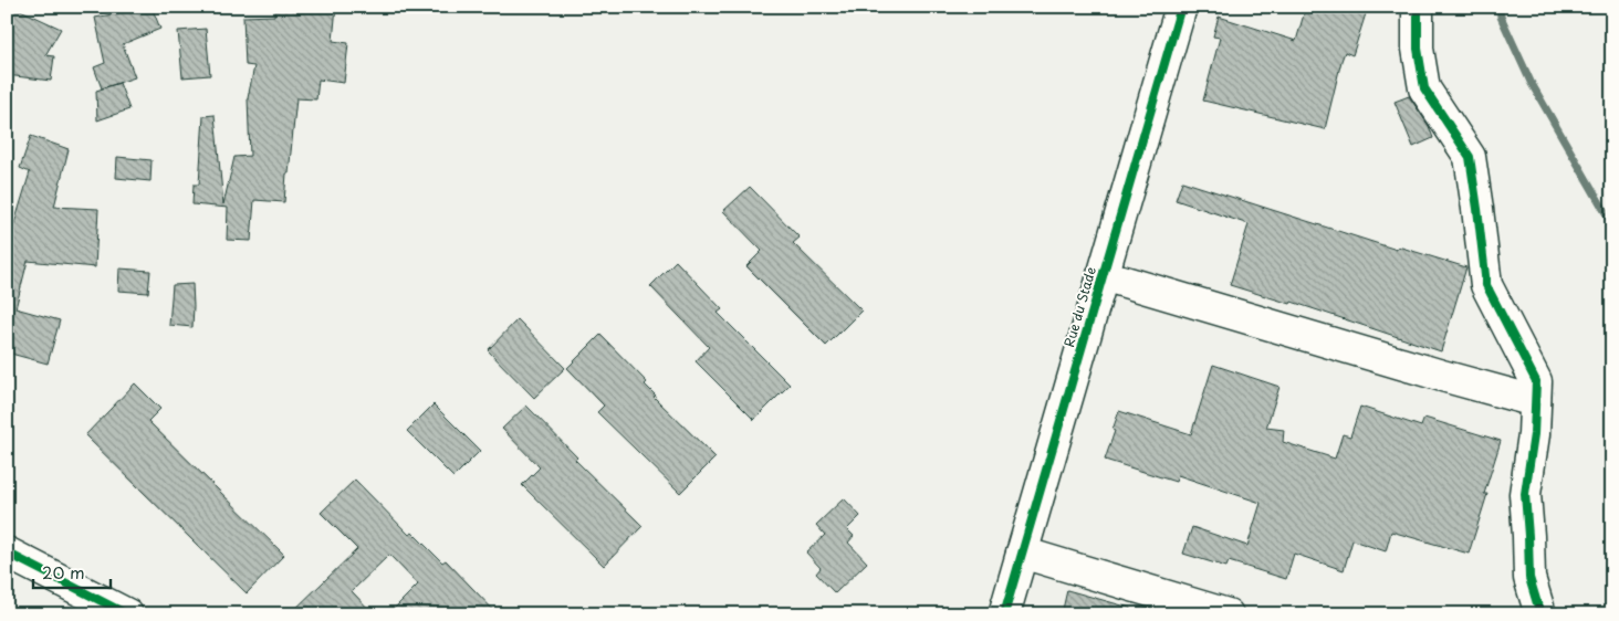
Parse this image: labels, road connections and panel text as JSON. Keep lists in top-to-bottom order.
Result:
{
  "streets": {
    "street": ["Rue du Stade"]
  },
  "scale_bar": "20 m"
}
